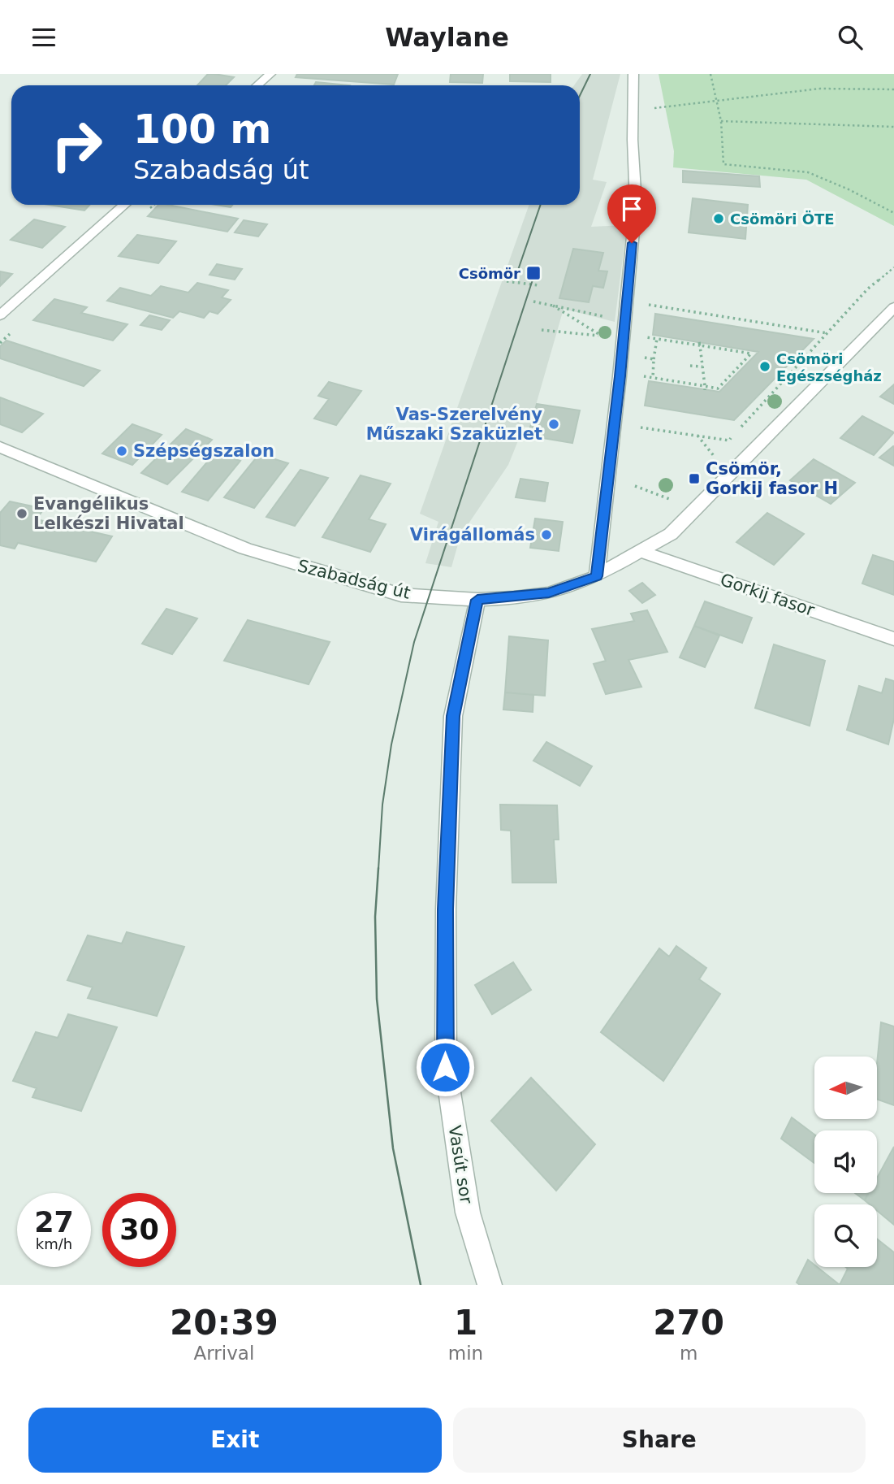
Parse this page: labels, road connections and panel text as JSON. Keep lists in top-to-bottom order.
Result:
{
  "streets": {
    "street": ["Szabadság út", "Gorkij fasor", "Vasút sor"]
  },
  "crossings": [
    ["Szabadság út", "Gorkij fasor"],
    ["Szabadság út", "Vasút sor"]
  ],
  "places": {
    "other": [
      "Csömöri ÖTE",
      "Csömöri Egészségház",
      "Vas-Szerelvény Műszaki Szaküzlet",
      "Szépségszalon",
      "Evangélikus Lelkészi Hivatal",
      "Virágállomás"
    ],
    "transit": ["Csömör", "Csömör, Gorkij fasor H"]
  },
  "north": "left",
  "page": {
    "header": "Waylane",
    "turn": ["100 m", "Szabadság út"],
    "speed": "27 km/h",
    "limit": "30",
    "eta": [
      "20:39",
      "Arrival",
      "1",
      "min",
      "270",
      "m"
    ],
    "buttons": ["Exit", "Share"]
  }
}
